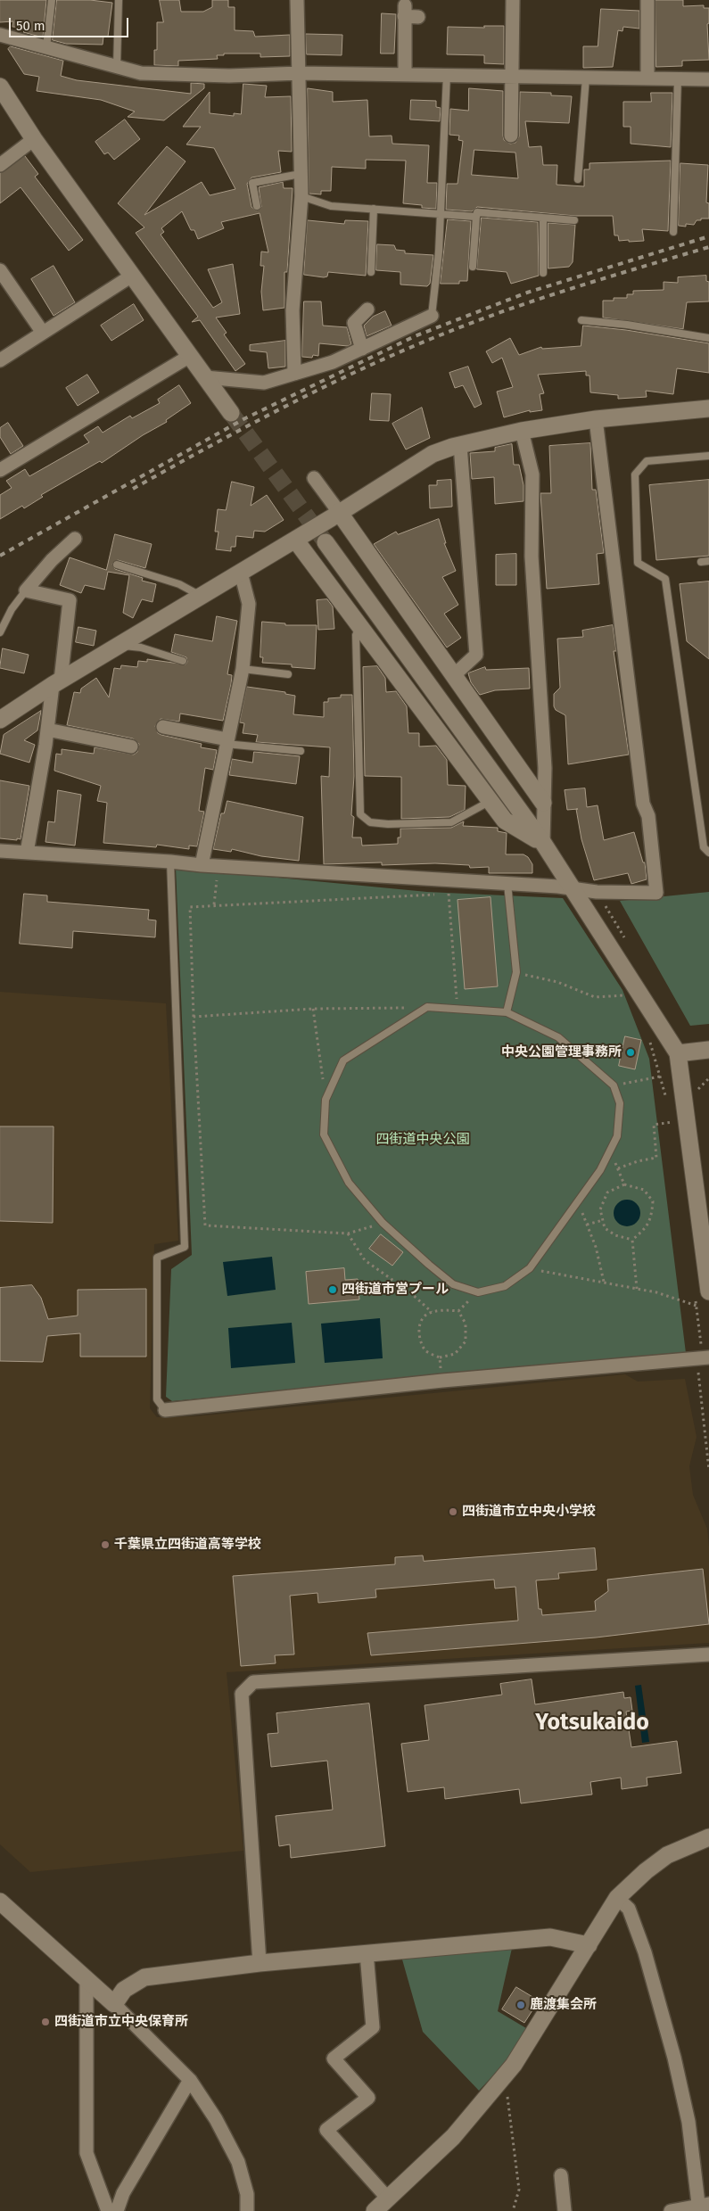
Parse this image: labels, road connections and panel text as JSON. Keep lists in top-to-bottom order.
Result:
{
  "districts": ["Yotsukaido"],
  "parks": ["四街道中央公園"],
  "places": [
    "中央公園管理事務所",
    "四街道市営プール",
    "四街道市立中央小学校",
    "千葉県立四街道高等学校",
    "鹿渡集会所",
    "四街道市立中央保育所"
  ],
  "scale_bar": "50 m"
}
